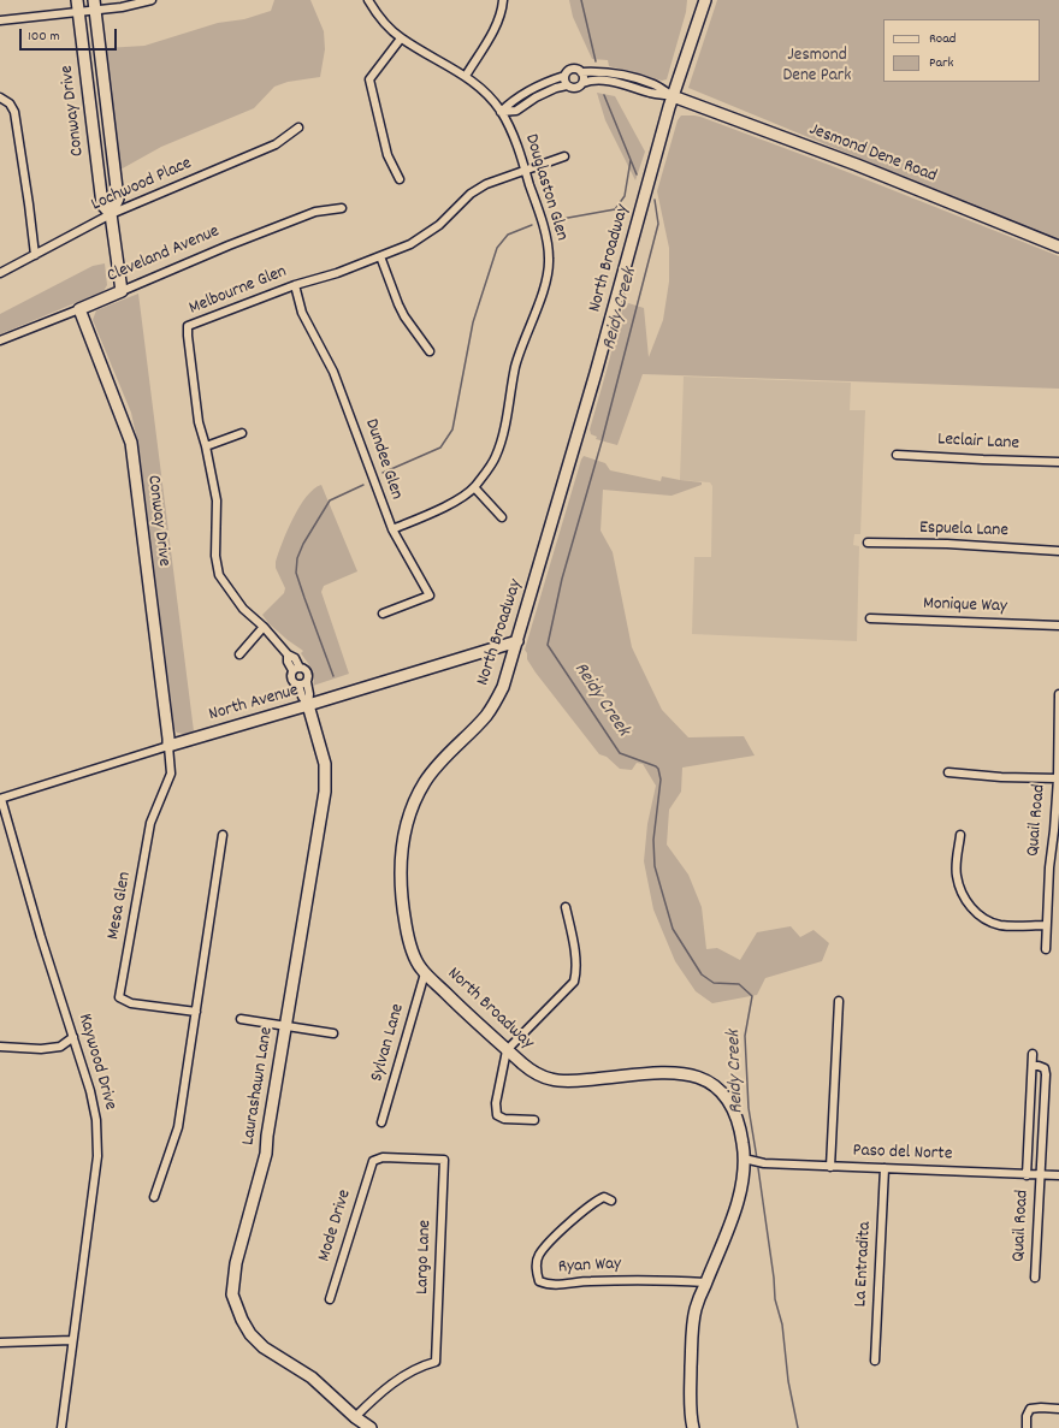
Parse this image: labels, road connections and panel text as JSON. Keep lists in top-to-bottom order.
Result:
{
  "streets": {
    "street": [
      "Conway Drive",
      "Jesmond Dene Road",
      "Lochwood Place",
      "Douglaston Glen",
      "Cleveland Avenue",
      "North Broadway",
      "Melbourne Glen",
      "Leclair Lane",
      "Dundee Glen",
      "Espuela Lane",
      "Monique Way",
      "North Avenue",
      "Quail Road",
      "Mesa Glen",
      "Sylvan Lane",
      "Kaywood Drive",
      "Laurashawn Lane",
      "Paso del Norte",
      "Mode Drive",
      "Largo Lane",
      "La Entradita",
      "Ryan Way"
    ]
  },
  "crossings": [
    ["Conway Drive", "Lochwood Place"],
    ["Conway Drive", "Cleveland Avenue"],
    ["Conway Drive", "North Avenue"],
    ["Conway Drive", "Mesa Glen"],
    ["Jesmond Dene Road", "North Broadway"],
    ["Douglaston Glen", "Melbourne Glen"],
    ["Douglaston Glen", "Dundee Glen"],
    ["North Broadway", "North Avenue"],
    ["North Broadway", "Sylvan Lane"],
    ["North Broadway", "Paso del Norte"],
    ["North Broadway", "Ryan Way"],
    ["Melbourne Glen", "Dundee Glen"],
    ["Melbourne Glen", "North Avenue"],
    ["Melbourne Glen", "Laurashawn Lane"],
    ["North Avenue", "Mesa Glen"],
    ["North Avenue", "Kaywood Drive"],
    ["North Avenue", "Laurashawn Lane"],
    ["Quail Road", "Paso del Norte"],
    ["Laurashawn Lane", "Largo Lane"],
    ["Paso del Norte", "La Entradita"],
    ["Mode Drive", "Largo Lane"]
  ],
  "water": ["Reidy Creek"],
  "parks": ["Jesmond Dene Park"],
  "legend": ["Road", "Park"],
  "scale_bar": "100 m"
}
